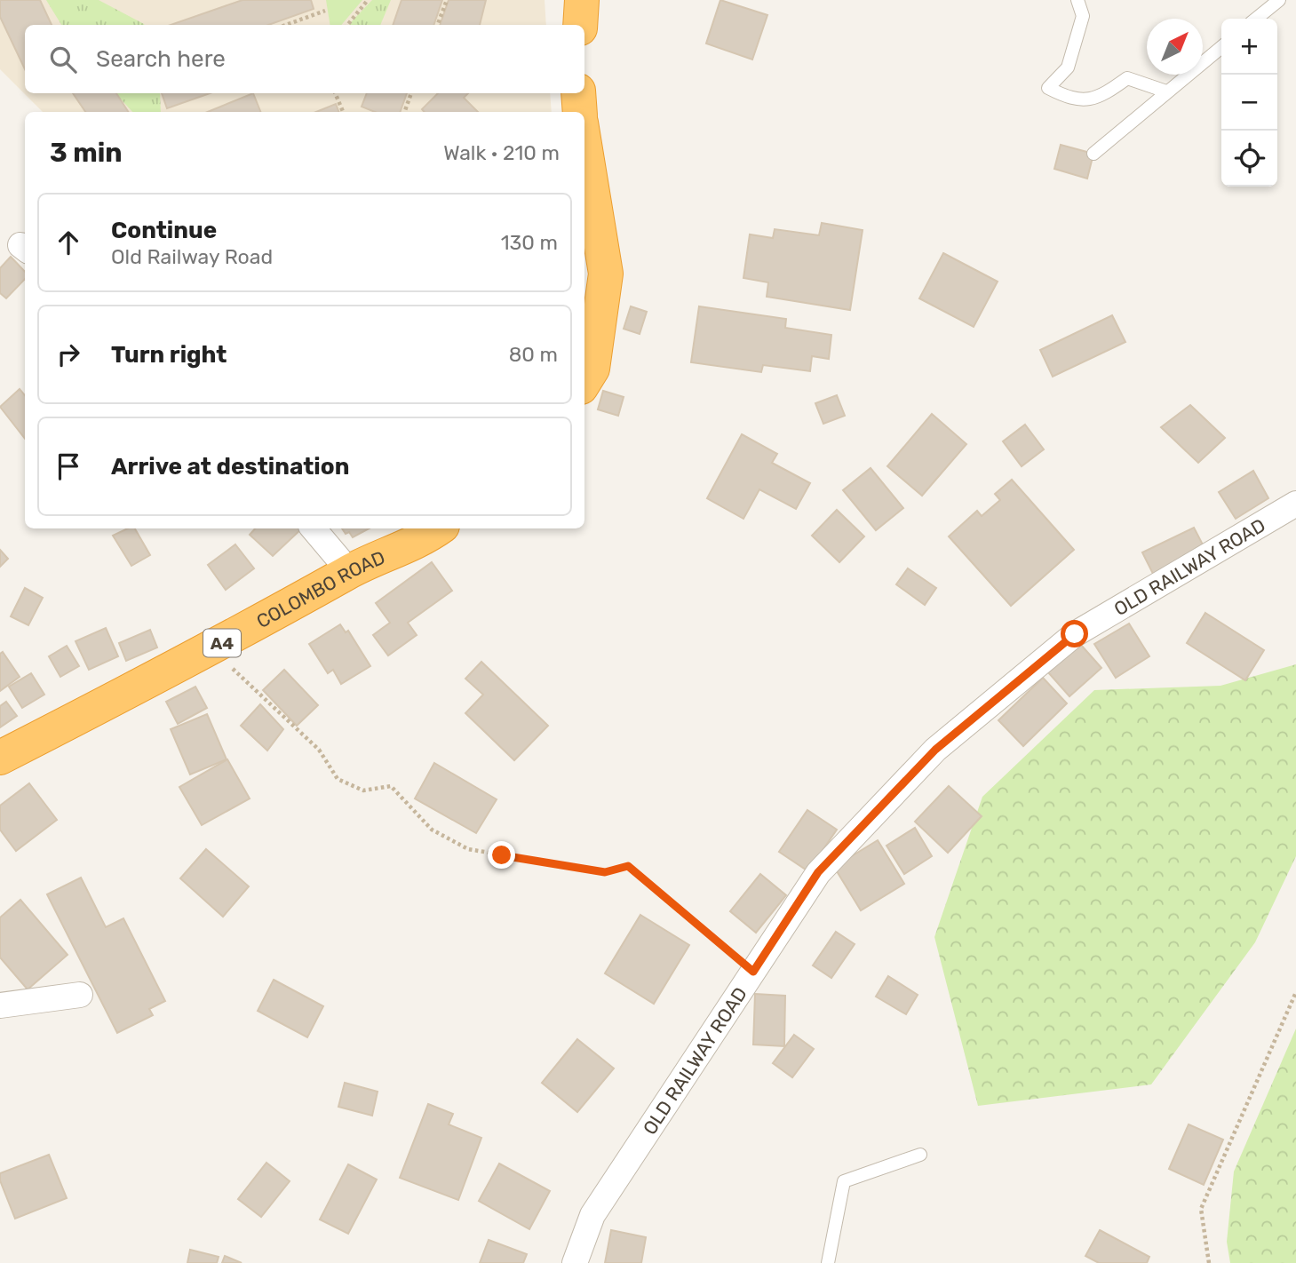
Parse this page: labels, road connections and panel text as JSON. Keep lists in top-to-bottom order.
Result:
{
  "streets": {
    "highway": ["COLOMBO ROAD", "A4"],
    "street": ["OLD RAILWAY ROAD"]
  },
  "north": "top right",
  "page": {
    "map_buttons": ["+", "−"],
    "search": "Search here",
    "heading": ["3 min", "Walk · 210 m"],
    "list": [
      ["Continue", "Old Railway Road", "130 m"],
      ["Turn right", "80 m"],
      "Arrive at destination"
    ]
  }
}
